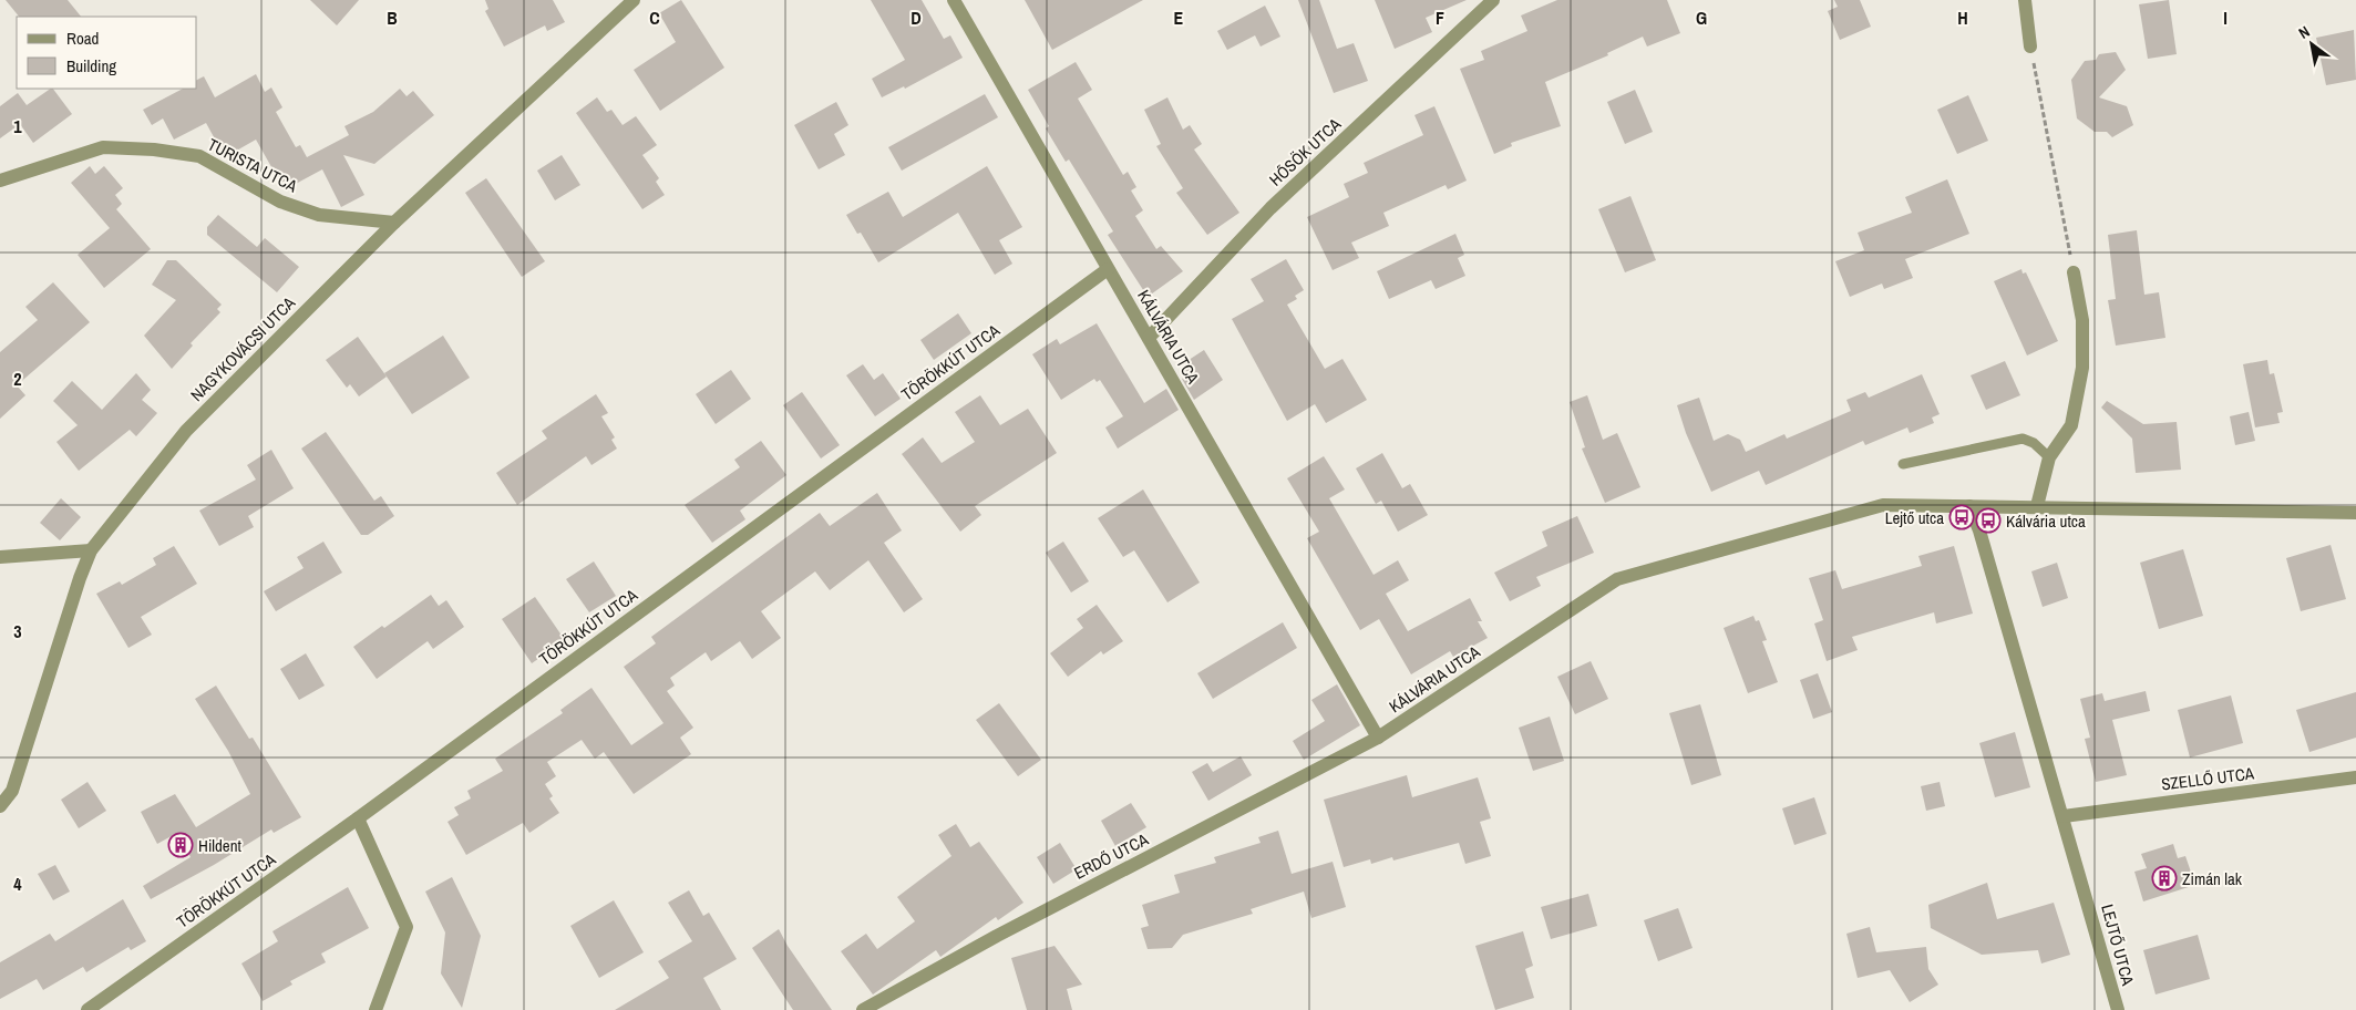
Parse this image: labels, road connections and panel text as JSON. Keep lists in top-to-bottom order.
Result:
{
  "streets": {
    "street": [
      "HŐSÖK UTCA",
      "TURISTA UTCA",
      "KÁLVÁRIA UTCA",
      "NAGYKOVÁCSI UTCA",
      "TÖRÖKKÚT UTCA",
      "SZELLŐ UTCA",
      "ERDŐ UTCA",
      "LEJTŐ UTCA"
    ]
  },
  "crossings": [
    ["HŐSÖK UTCA", "KÁLVÁRIA UTCA"],
    ["TURISTA UTCA", "NAGYKOVÁCSI UTCA"],
    ["KÁLVÁRIA UTCA", "TÖRÖKKÚT UTCA"],
    ["KÁLVÁRIA UTCA", "ERDŐ UTCA"],
    ["KÁLVÁRIA UTCA", "LEJTŐ UTCA"],
    ["SZELLŐ UTCA", "LEJTŐ UTCA"]
  ],
  "places": {
    "bus stop": ["Lejtő utca", "Kálvária utca"],
    "building": ["Hildent", "Zimán lak"]
  },
  "legend": ["Road", "Building"],
  "north": "top left",
  "grid": {
    "columns": [
      "B",
      "C",
      "D",
      "E",
      "F",
      "G",
      "H",
      "I"
    ],
    "rows": [
      "1",
      "2",
      "3",
      "4"
    ]
  }
}
